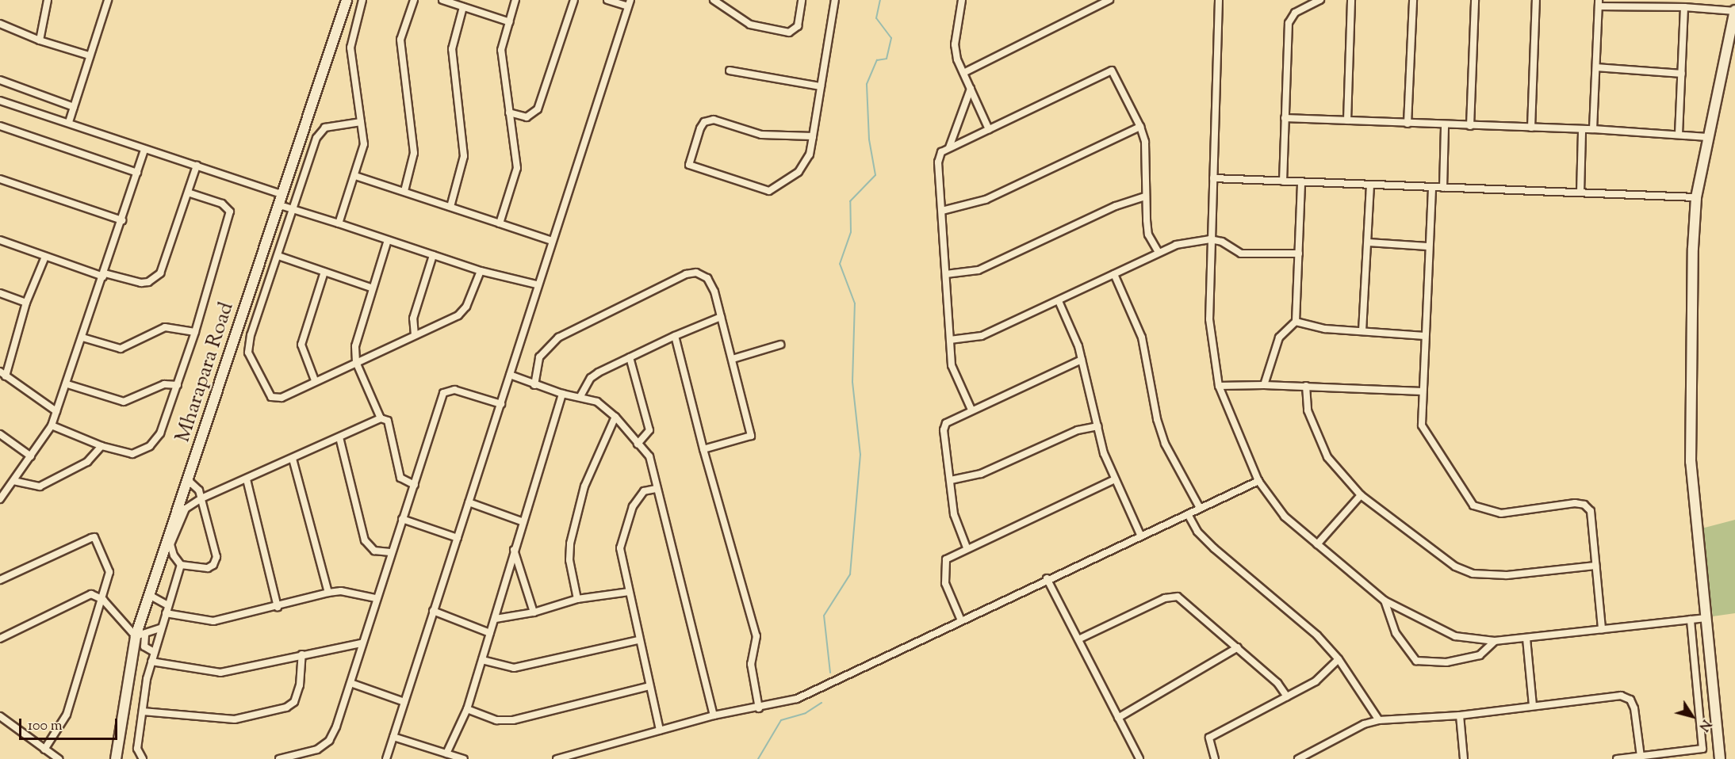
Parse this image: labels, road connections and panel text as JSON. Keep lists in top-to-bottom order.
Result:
{
  "streets": {
    "main road": ["Mharapara Road"]
  },
  "scale_bar": "100 m",
  "north": "bottom right"
}
